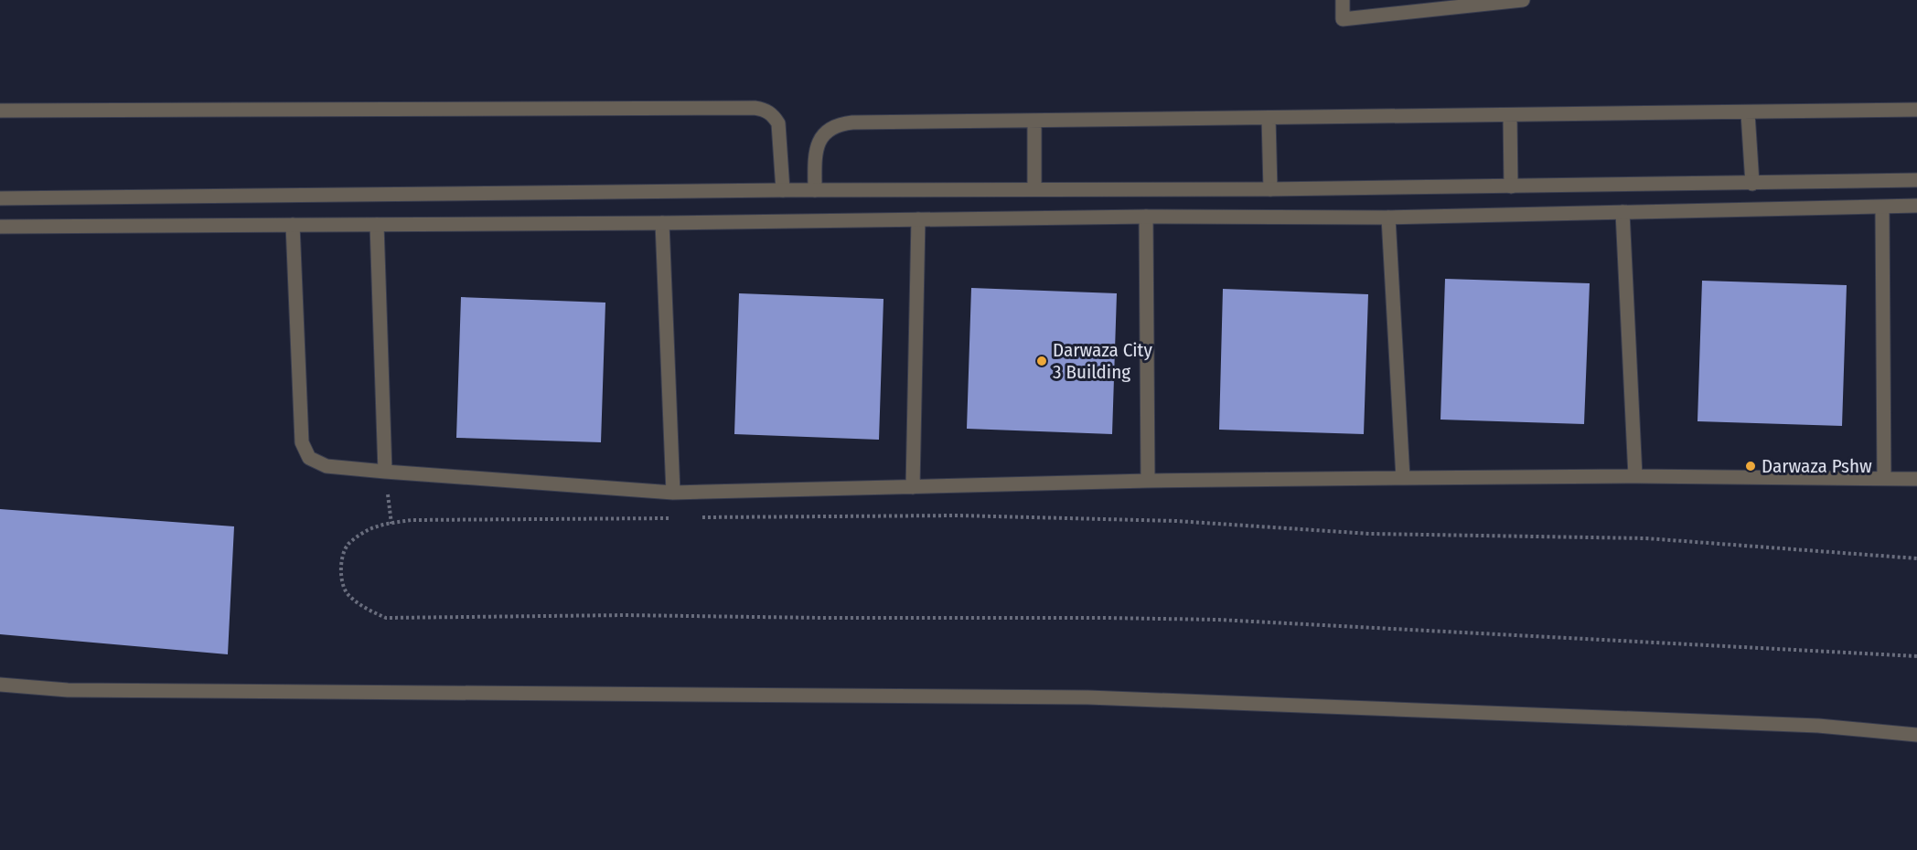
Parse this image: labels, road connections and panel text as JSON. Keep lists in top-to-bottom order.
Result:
{
  "places": ["Darwaza City 3 Building", "Darwaza Pshw"]
}
